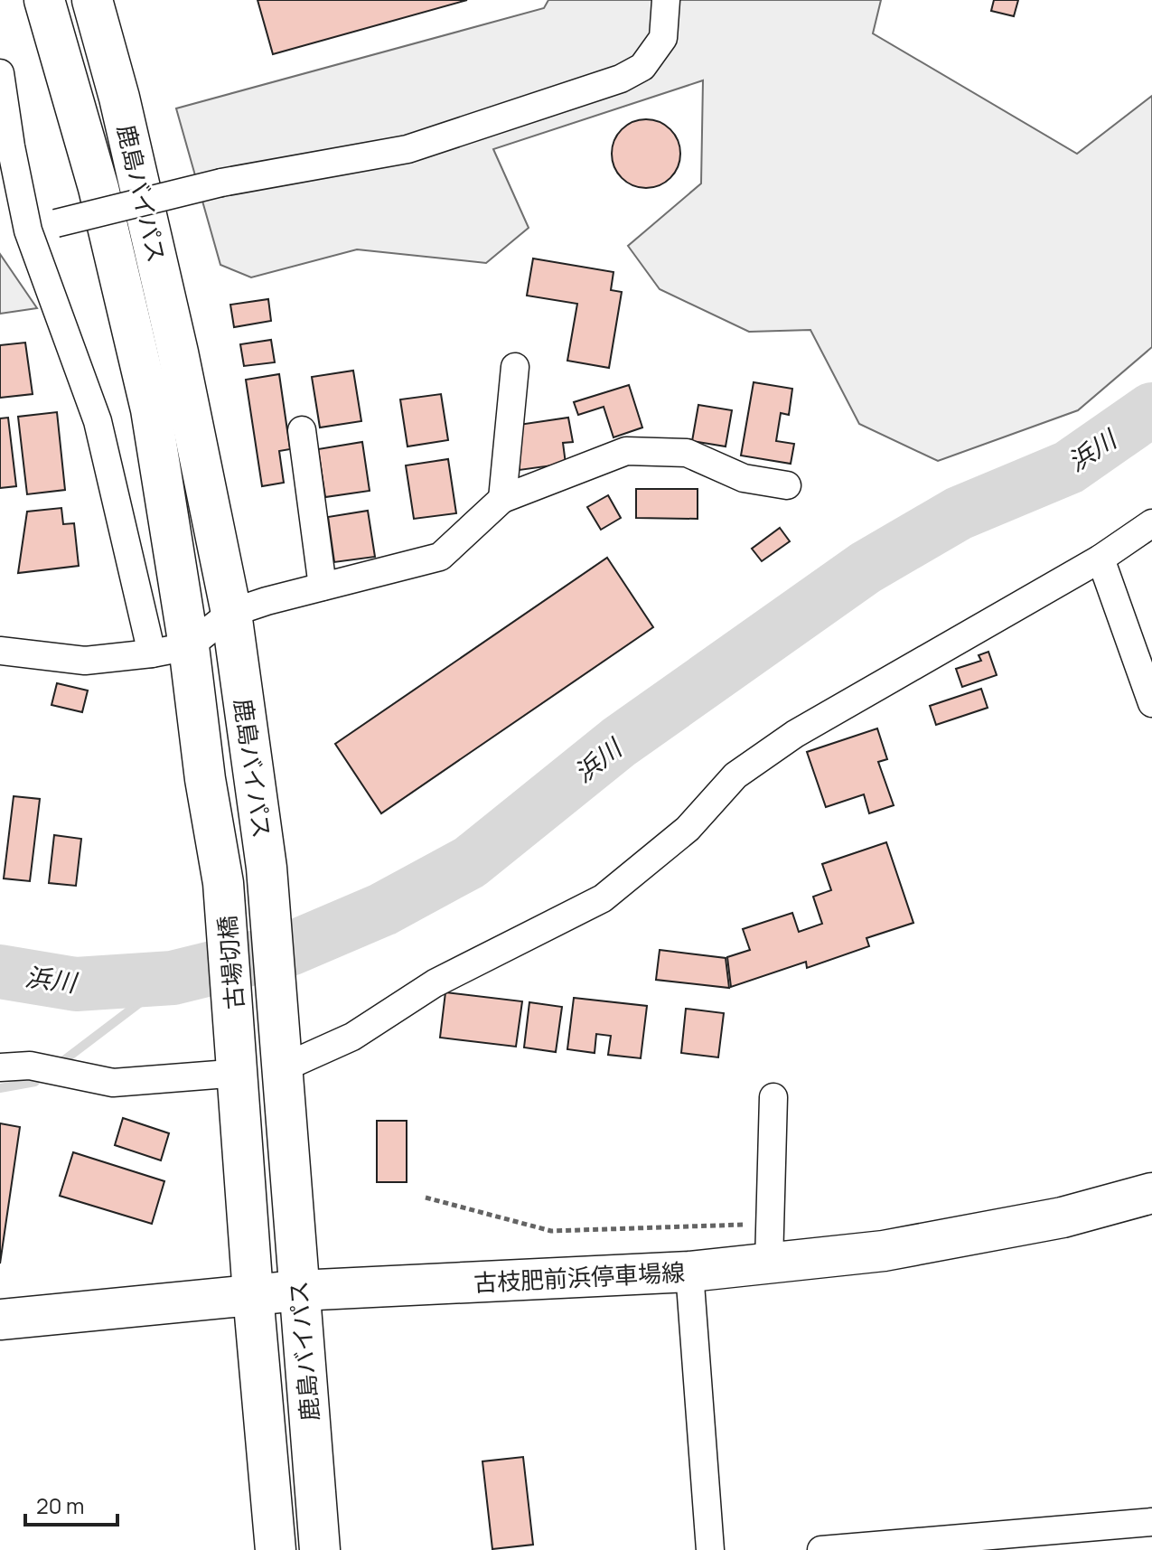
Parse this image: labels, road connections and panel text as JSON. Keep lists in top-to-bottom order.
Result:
{
  "streets": {
    "main road": ["鹿島バイパス", "古場切橋", "古枝肥前浜停車場線"]
  },
  "crossings": [
    ["鹿島バイパス", "古場切橋"],
    ["鹿島バイパス", "古枝肥前浜停車場線"]
  ],
  "water": ["浜川"],
  "scale_bar": "20 m"
}
